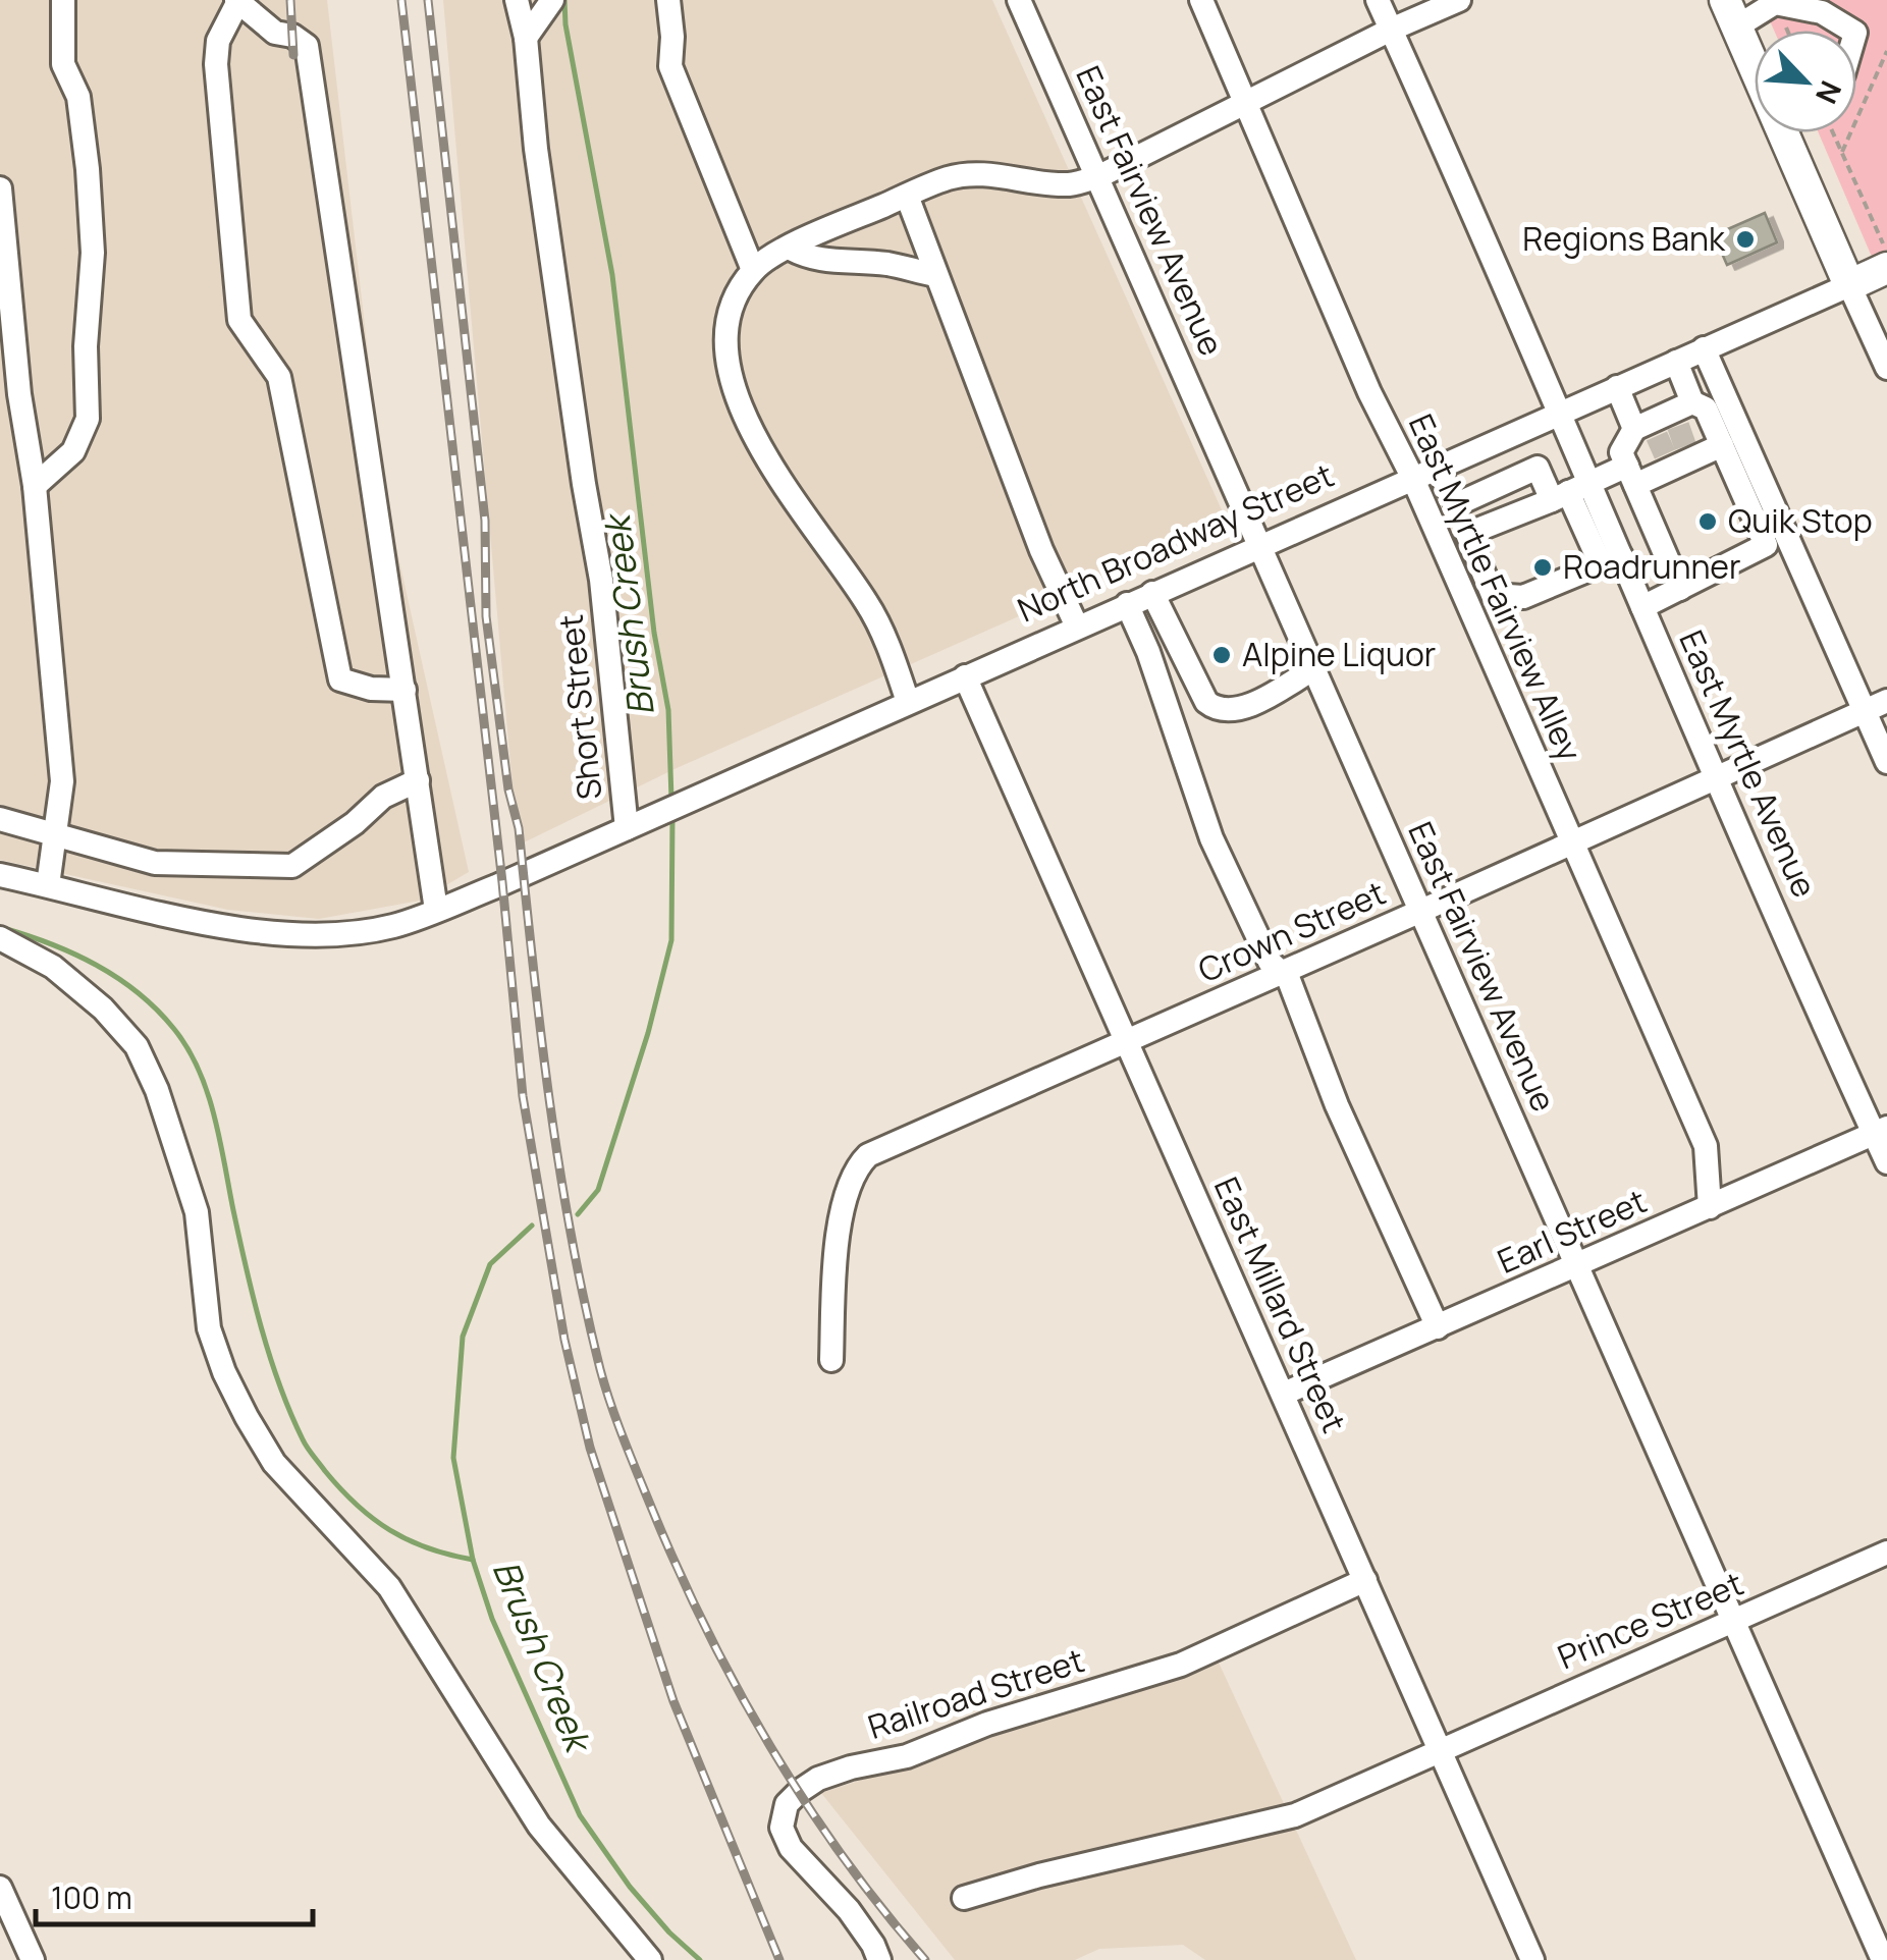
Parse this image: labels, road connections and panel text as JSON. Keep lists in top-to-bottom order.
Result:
{
  "streets": {
    "main road": ["North Broadway Street"],
    "street": [
      "East Fairview Avenue",
      "East Myrtle Fairview Alley",
      "Short Street",
      "East Myrtle Avenue",
      "Crown Street",
      "Earl Street",
      "East Millard Street",
      "Prince Street",
      "Railroad Street"
    ]
  },
  "crossings": [
    ["East Fairview Avenue", "North Broadway Street"],
    ["East Fairview Avenue", "Crown Street"],
    ["East Fairview Avenue", "Earl Street"],
    ["East Fairview Avenue", "Prince Street"],
    ["North Broadway Street", "East Myrtle Fairview Alley"],
    ["North Broadway Street", "Short Street"],
    ["North Broadway Street", "East Myrtle Avenue"],
    ["North Broadway Street", "East Millard Street"],
    ["East Myrtle Fairview Alley", "Crown Street"],
    ["East Myrtle Fairview Alley", "Earl Street"],
    ["East Myrtle Avenue", "Crown Street"],
    ["East Myrtle Avenue", "Earl Street"],
    ["Crown Street", "East Millard Street"],
    ["Earl Street", "East Millard Street"],
    ["East Millard Street", "Prince Street"],
    ["East Millard Street", "Railroad Street"]
  ],
  "water": ["Brush Creek"],
  "places": [
    "Regions Bank",
    "Quik Stop",
    "Roadrunner",
    "Alpine Liquor"
  ],
  "scale_bar": "100 m",
  "north": "bottom right"
}
